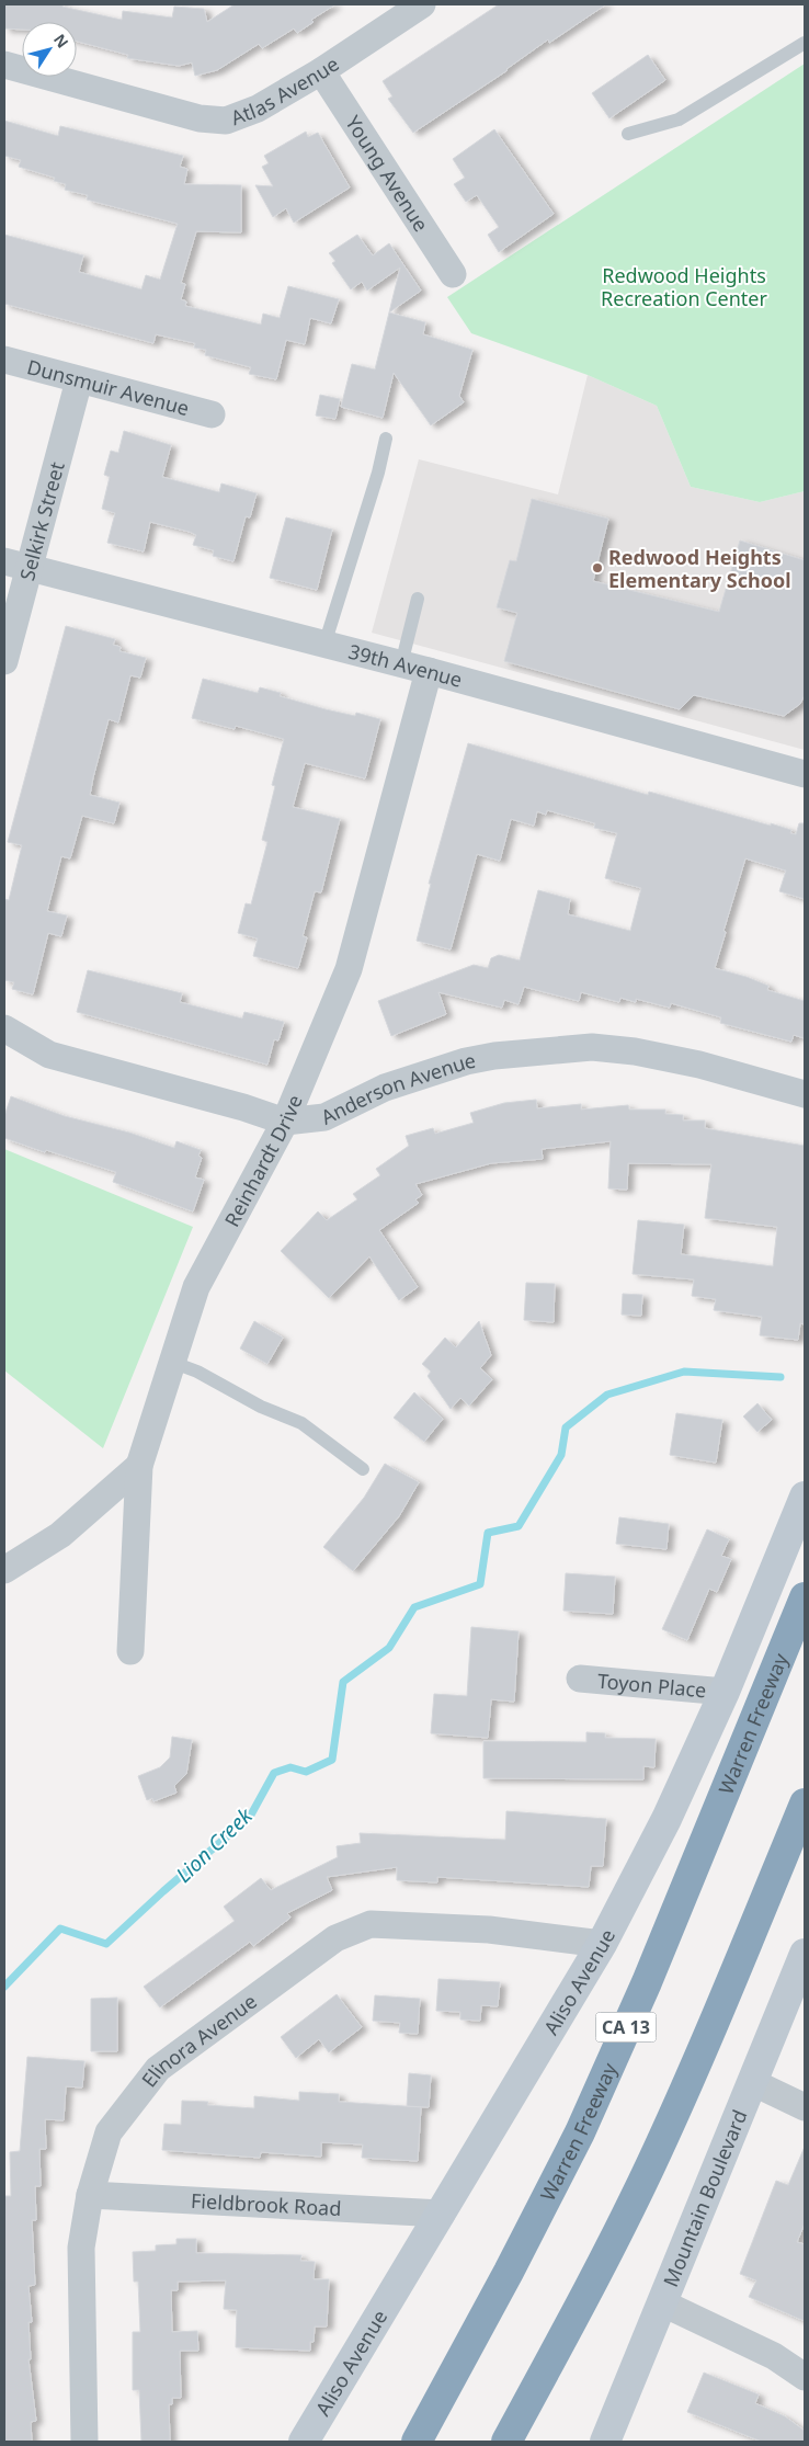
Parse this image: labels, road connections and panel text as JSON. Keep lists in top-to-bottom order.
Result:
{
  "streets": {
    "highway": ["Warren Freeway", "CA 13"],
    "main road": ["Aliso Avenue", "Mountain Boulevard"],
    "street": [
      "Atlas Avenue",
      "Young Avenue",
      "Dunsmuir Avenue",
      "Selkirk Street",
      "39th Avenue",
      "Anderson Avenue",
      "Reinhardt Drive",
      "Toyon Place",
      "Elinora Avenue",
      "Fieldbrook Road"
    ]
  },
  "crossings": [
    ["Atlas Avenue", "Young Avenue"],
    ["Dunsmuir Avenue", "Selkirk Street"],
    ["Selkirk Street", "39th Avenue"],
    ["39th Avenue", "Reinhardt Drive"],
    ["Anderson Avenue", "Reinhardt Drive"],
    ["Toyon Place", "Aliso Avenue"],
    ["Aliso Avenue", "Elinora Avenue"],
    ["Aliso Avenue", "Fieldbrook Road"],
    ["Elinora Avenue", "Fieldbrook Road"]
  ],
  "water": ["Lion Creek"],
  "parks": ["Redwood Heights Recreation Center"],
  "places": ["Redwood Heights Elementary School"],
  "north": "top right"
}
